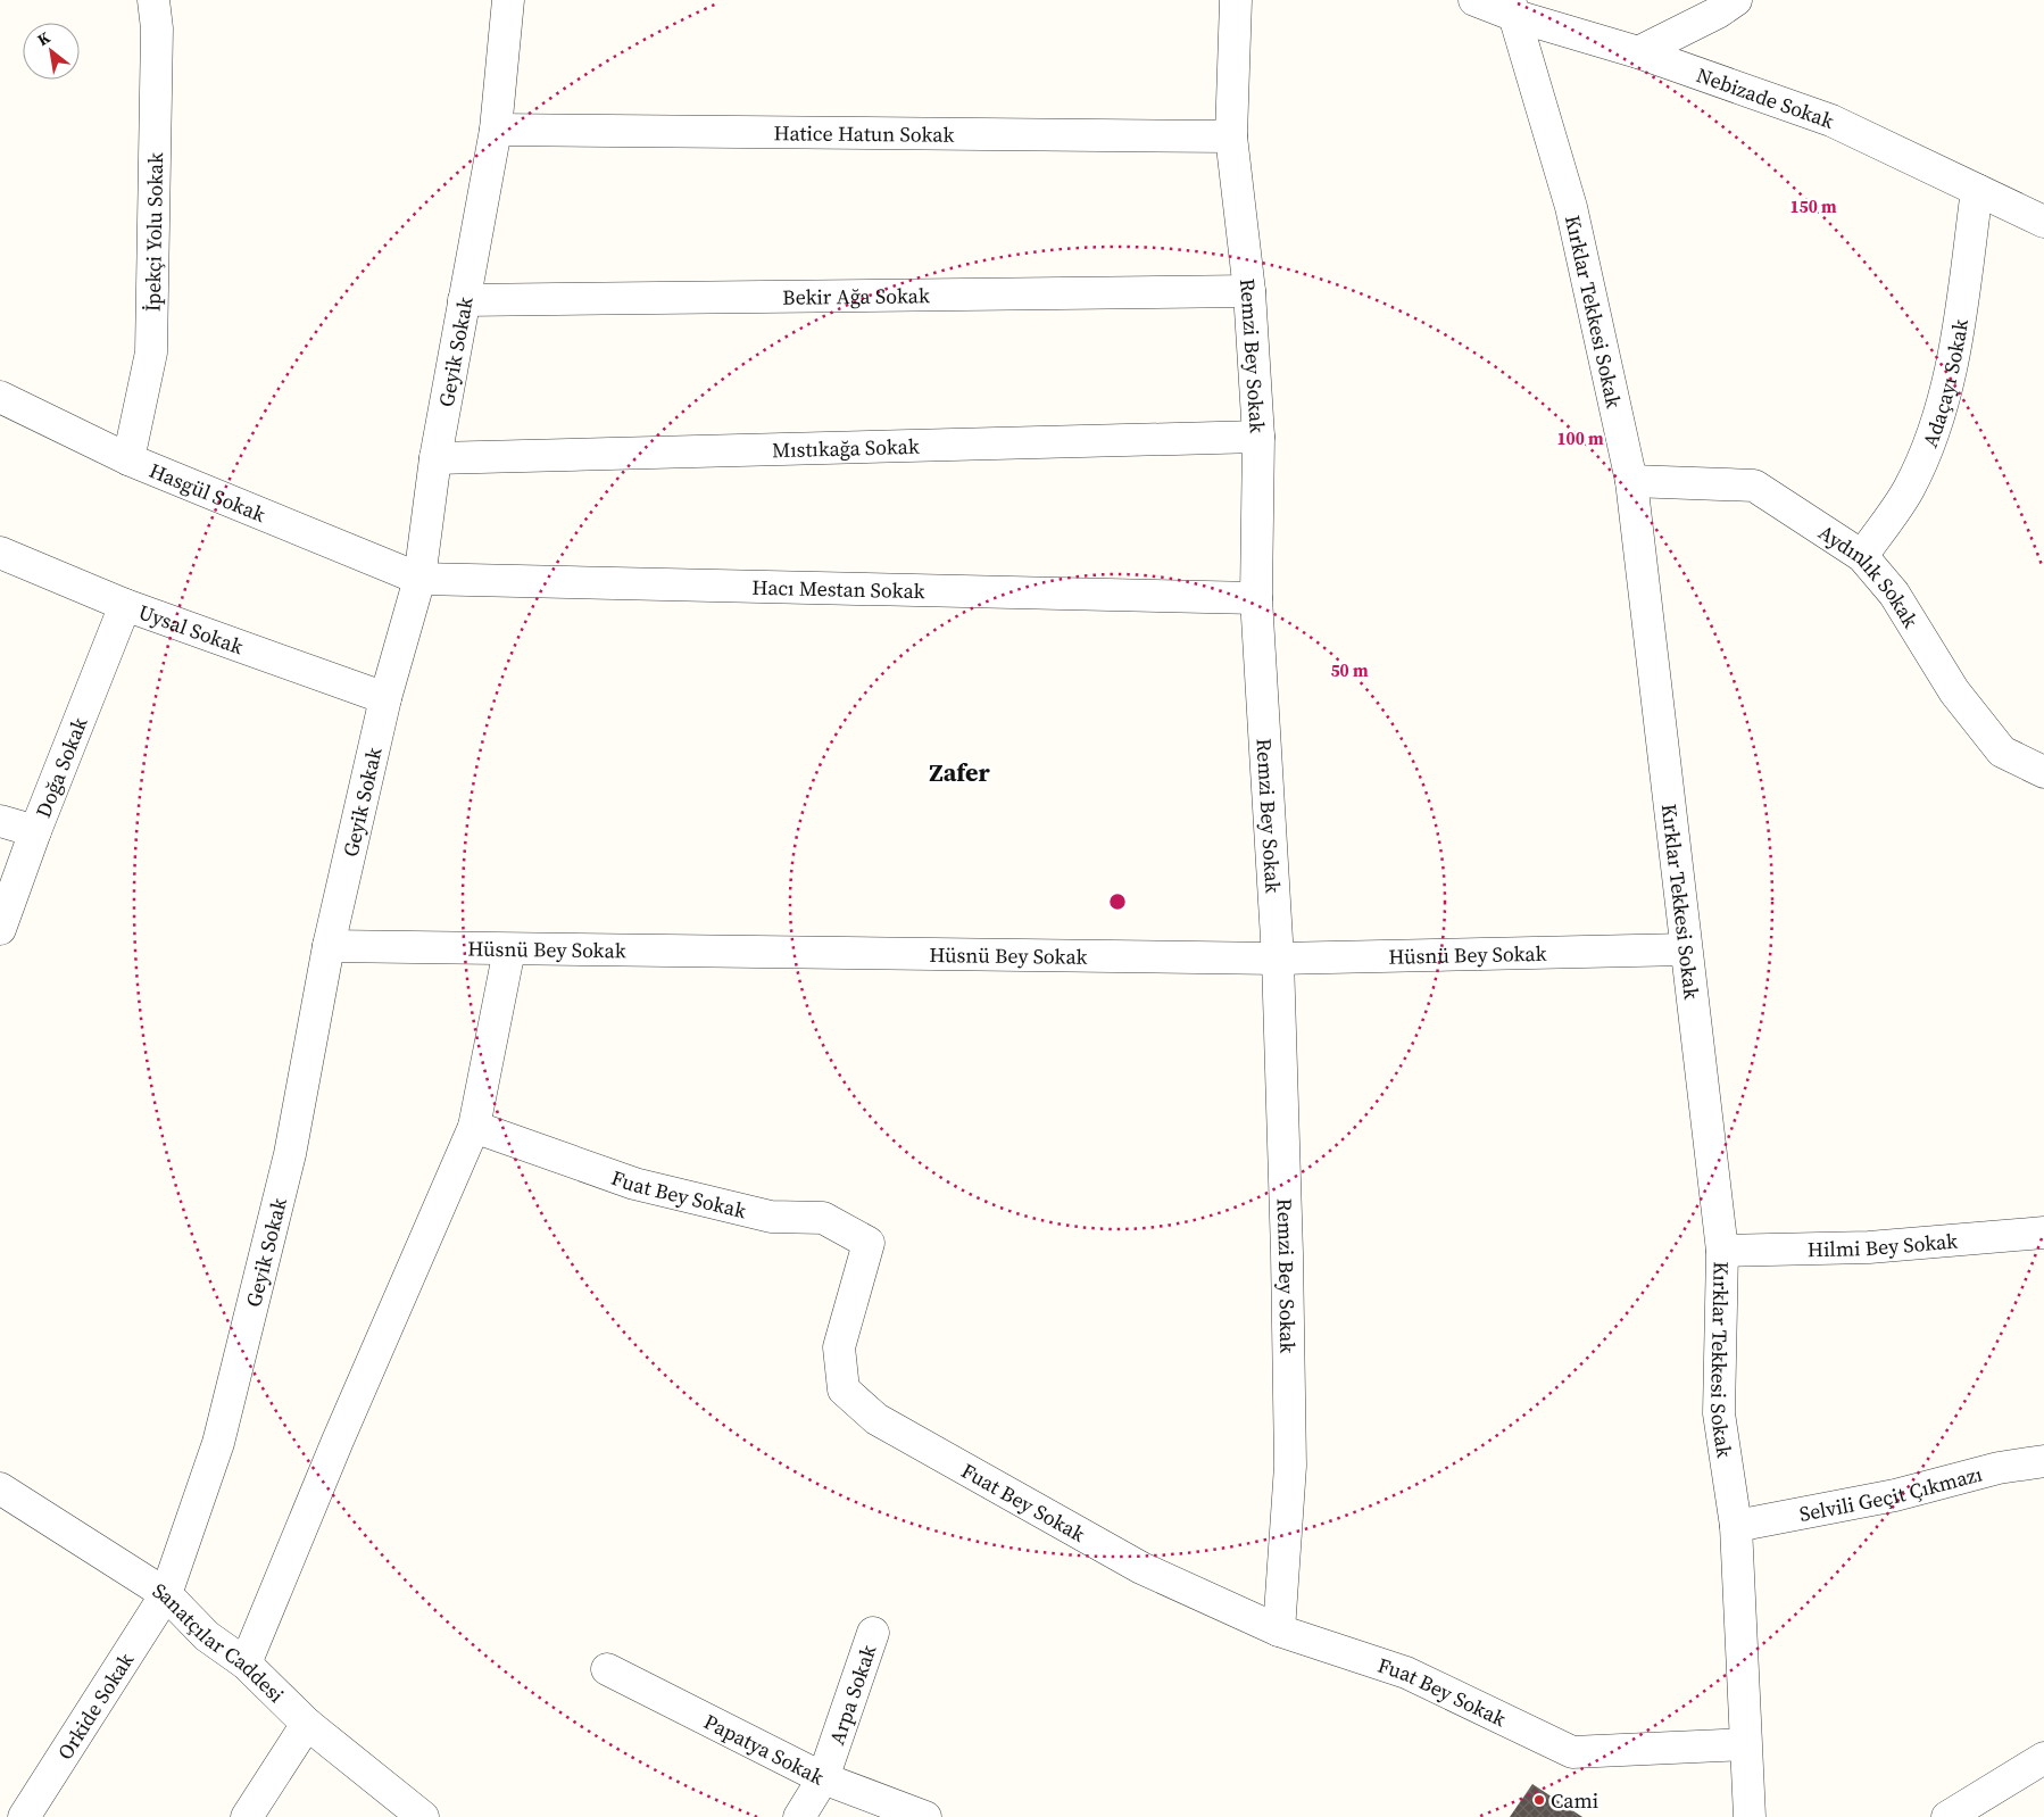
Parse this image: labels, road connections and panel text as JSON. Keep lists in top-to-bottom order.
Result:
{
  "streets": {
    "street": [
      "Nebizade Sokak",
      "Hatice Hatun Sokak",
      "İpekçi Yolu Sokak",
      "Bekir Ağa Sokak",
      "Kırklar Tekkesi Sokak",
      "Geyik Sokak",
      "Remzi Bey Sokak",
      "Adaçayı Sokak",
      "Mıstıkağa Sokak",
      "Hasgül Sokak",
      "Aydınlık Sokak",
      "Hacı Mestan Sokak",
      "Uysal Sokak",
      "Doğa Sokak",
      "Hüsnü Bey Sokak",
      "Fuat Bey Sokak",
      "Hilmi Bey Sokak",
      "Selvili Geçit Çıkmazı",
      "Sanatçılar Caddesi",
      "Arpa Sokak",
      "Orkide Sokak",
      "Papatya Sokak"
    ]
  },
  "crossings": [
    ["Nebizade Sokak", "Kırklar Tekkesi Sokak"],
    ["Nebizade Sokak", "Adaçayı Sokak"],
    ["Hatice Hatun Sokak", "Geyik Sokak"],
    ["Hatice Hatun Sokak", "Remzi Bey Sokak"],
    ["İpekçi Yolu Sokak", "Hasgül Sokak"],
    ["Bekir Ağa Sokak", "Geyik Sokak"],
    ["Bekir Ağa Sokak", "Remzi Bey Sokak"],
    ["Kırklar Tekkesi Sokak", "Aydınlık Sokak"],
    ["Kırklar Tekkesi Sokak", "Hüsnü Bey Sokak"],
    ["Kırklar Tekkesi Sokak", "Fuat Bey Sokak"],
    ["Kırklar Tekkesi Sokak", "Hilmi Bey Sokak"],
    ["Kırklar Tekkesi Sokak", "Selvili Geçit Çıkmazı"],
    ["Geyik Sokak", "Mıstıkağa Sokak"],
    ["Geyik Sokak", "Hasgül Sokak"],
    ["Geyik Sokak", "Hacı Mestan Sokak"],
    ["Geyik Sokak", "Uysal Sokak"],
    ["Geyik Sokak", "Hüsnü Bey Sokak"],
    ["Geyik Sokak", "Sanatçılar Caddesi"],
    ["Geyik Sokak", "Orkide Sokak"],
    ["Remzi Bey Sokak", "Mıstıkağa Sokak"],
    ["Remzi Bey Sokak", "Hacı Mestan Sokak"],
    ["Remzi Bey Sokak", "Hüsnü Bey Sokak"],
    ["Remzi Bey Sokak", "Fuat Bey Sokak"],
    ["Adaçayı Sokak", "Aydınlık Sokak"],
    ["Hasgül Sokak", "Hacı Mestan Sokak"],
    ["Uysal Sokak", "Doğa Sokak"],
    ["Sanatçılar Caddesi", "Orkide Sokak"],
    ["Arpa Sokak", "Papatya Sokak"]
  ],
  "districts": ["Zafer"],
  "places": ["Cami"],
  "north": "top left",
  "rings": ["150 m", "100 m", "50 m"]
}
